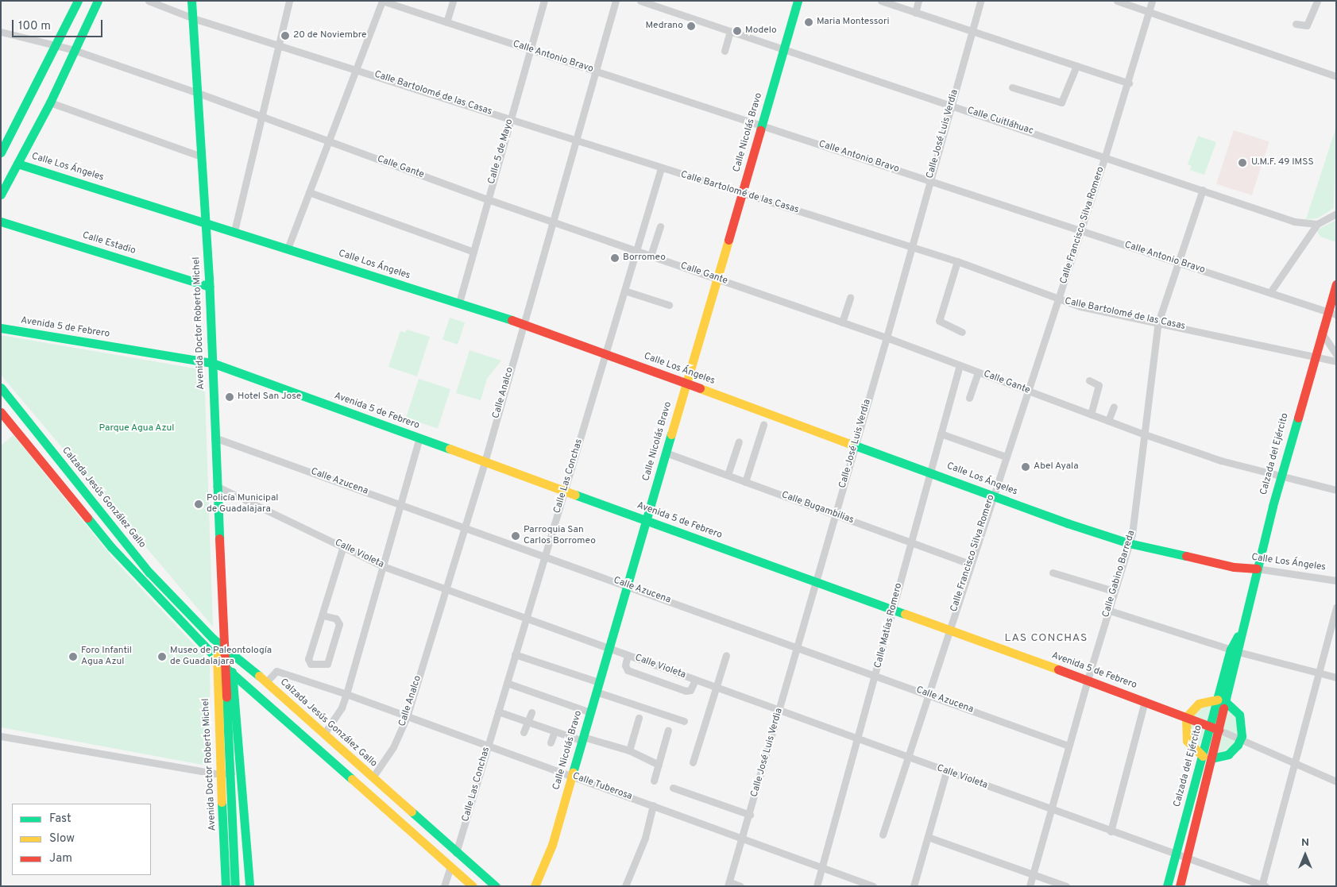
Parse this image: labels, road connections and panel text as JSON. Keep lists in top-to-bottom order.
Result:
{
  "streets": {
    "main road": [
      "Calle Nicolás Bravo",
      "Calle Los Ángeles",
      "Calle Estadio",
      "Avenida Doctor Roberto Michel",
      "Avenida 5 de Febrero",
      "Calzada del Ejército",
      "Calzada Jesús González Gallo"
    ],
    "street": [
      "Calle Antonio Bravo",
      "Calle Bartolomé de las Casas",
      "Calle Cuitláhuac",
      "Calle José Luis Verdia",
      "Calle 5 de Mayo",
      "Calle Gante",
      "Calle Francisco Silva Romero",
      "Calle Analco",
      "Calle Las Conchas",
      "Calle Azucena",
      "Calle Bugambilias",
      "Calle Violeta",
      "Calle Gabino Barreda",
      "Calle Matías Romero",
      "Calle Tuberosa"
    ]
  },
  "crossings": [
    ["Calle Antonio Bravo", "Calle Nicolás Bravo"],
    ["Calle Antonio Bravo", "Calle José Luis Verdia"],
    ["Calle Antonio Bravo", "Calle 5 de Mayo"],
    ["Calle Antonio Bravo", "Calle Francisco Silva Romero"],
    ["Calle Antonio Bravo", "Calle Analco"],
    ["Calle Antonio Bravo", "Calzada del Ejército"],
    ["Calle Antonio Bravo", "Calle Gabino Barreda"],
    ["Calle Bartolomé de las Casas", "Calle Nicolás Bravo"],
    ["Calle Bartolomé de las Casas", "Calle José Luis Verdia"],
    ["Calle Bartolomé de las Casas", "Calle 5 de Mayo"],
    ["Calle Bartolomé de las Casas", "Calle Francisco Silva Romero"],
    ["Calle Bartolomé de las Casas", "Avenida Doctor Roberto Michel"],
    ["Calle Bartolomé de las Casas", "Calle Analco"],
    ["Calle Bartolomé de las Casas", "Calzada del Ejército"],
    ["Calle Bartolomé de las Casas", "Calle Las Conchas"],
    ["Calle Bartolomé de las Casas", "Calle Gabino Barreda"],
    ["Calle Cuitláhuac", "Calle Nicolás Bravo"],
    ["Calle Cuitláhuac", "Calle José Luis Verdia"],
    ["Calle Cuitláhuac", "Calle Francisco Silva Romero"],
    ["Calle Cuitláhuac", "Calle Gabino Barreda"],
    ["Calle Nicolás Bravo", "Calle Los Ángeles"],
    ["Calle Nicolás Bravo", "Calle Gante"],
    ["Calle Nicolás Bravo", "Avenida 5 de Febrero"],
    ["Calle Nicolás Bravo", "Calle Azucena"],
    ["Calle Nicolás Bravo", "Calle Bugambilias"],
    ["Calle Nicolás Bravo", "Calle Violeta"],
    ["Calle Nicolás Bravo", "Calle Tuberosa"],
    ["Calle José Luis Verdia", "Calle Los Ángeles"],
    ["Calle José Luis Verdia", "Calle Gante"],
    ["Calle José Luis Verdia", "Avenida 5 de Febrero"],
    ["Calle José Luis Verdia", "Calle Azucena"],
    ["Calle José Luis Verdia", "Calle Bugambilias"],
    ["Calle José Luis Verdia", "Calle Violeta"],
    ["Calle José Luis Verdia", "Calle Tuberosa"],
    ["Calle 5 de Mayo", "Calle Los Ángeles"],
    ["Calle 5 de Mayo", "Calle Gante"],
    ["Calle Los Ángeles", "Calle Francisco Silva Romero"],
    ["Calle Los Ángeles", "Avenida Doctor Roberto Michel"],
    ["Calle Los Ángeles", "Calle Analco"],
    ["Calle Los Ángeles", "Calzada del Ejército"],
    ["Calle Los Ángeles", "Calle Las Conchas"],
    ["Calle Los Ángeles", "Calle Gabino Barreda"],
    ["Calle Los Ángeles", "Calle Matías Romero"],
    ["Calle Gante", "Calle Francisco Silva Romero"],
    ["Calle Gante", "Avenida Doctor Roberto Michel"],
    ["Calle Gante", "Calle Analco"],
    ["Calle Gante", "Calzada del Ejército"],
    ["Calle Gante", "Calle Las Conchas"],
    ["Calle Gante", "Calle Gabino Barreda"],
    ["Calle Gante", "Calle Matías Romero"],
    ["Calle Francisco Silva Romero", "Avenida 5 de Febrero"],
    ["Calle Francisco Silva Romero", "Calle Azucena"],
    ["Calle Francisco Silva Romero", "Calle Bugambilias"],
    ["Calle Francisco Silva Romero", "Calle Violeta"],
    ["Calle Estadio", "Avenida Doctor Roberto Michel"],
    ["Avenida Doctor Roberto Michel", "Avenida 5 de Febrero"],
    ["Avenida Doctor Roberto Michel", "Calle Azucena"],
    ["Avenida Doctor Roberto Michel", "Calzada Jesús González Gallo"],
    ["Avenida Doctor Roberto Michel", "Calle Violeta"],
    ["Avenida 5 de Febrero", "Calle Analco"],
    ["Avenida 5 de Febrero", "Calzada del Ejército"],
    ["Avenida 5 de Febrero", "Calle Las Conchas"],
    ["Avenida 5 de Febrero", "Calle Gabino Barreda"],
    ["Avenida 5 de Febrero", "Calle Matías Romero"],
    ["Calle Analco", "Calle Azucena"],
    ["Calle Analco", "Calzada Jesús González Gallo"],
    ["Calle Analco", "Calle Violeta"],
    ["Calle Analco", "Calle Tuberosa"],
    ["Calzada del Ejército", "Calle Violeta"],
    ["Calle Las Conchas", "Calle Azucena"],
    ["Calle Las Conchas", "Calzada Jesús González Gallo"],
    ["Calle Las Conchas", "Calle Violeta"],
    ["Calle Las Conchas", "Calle Tuberosa"],
    ["Calle Azucena", "Calle Gabino Barreda"],
    ["Calle Azucena", "Calle Matías Romero"],
    ["Calzada Jesús González Gallo", "Calle Tuberosa"],
    ["Calle Bugambilias", "Calle Matías Romero"],
    ["Calle Violeta", "Calle Gabino Barreda"],
    ["Calle Violeta", "Calle Matías Romero"],
    ["Calle Matías Romero", "Calle Tuberosa"]
  ],
  "districts": ["LAS CONCHAS"],
  "parks": ["Parque Agua Azul"],
  "places": [
    "Maria Montessori",
    "Medrano",
    "Modelo",
    "20 de Noviembre",
    "U.M.F. 49 IMSS",
    "Borromeo",
    "Hotel San Jose",
    "Abel Ayala",
    "Policía Municipal de Guadalajara",
    "Parroquia San Carlos Borromeo",
    "Foro Infantil Agua Azul",
    "Museo de Paleontología de Guadalajara"
  ],
  "legend": ["Fast", "Slow", "Jam"],
  "scale_bar": "100 m",
  "north": "top"
}
